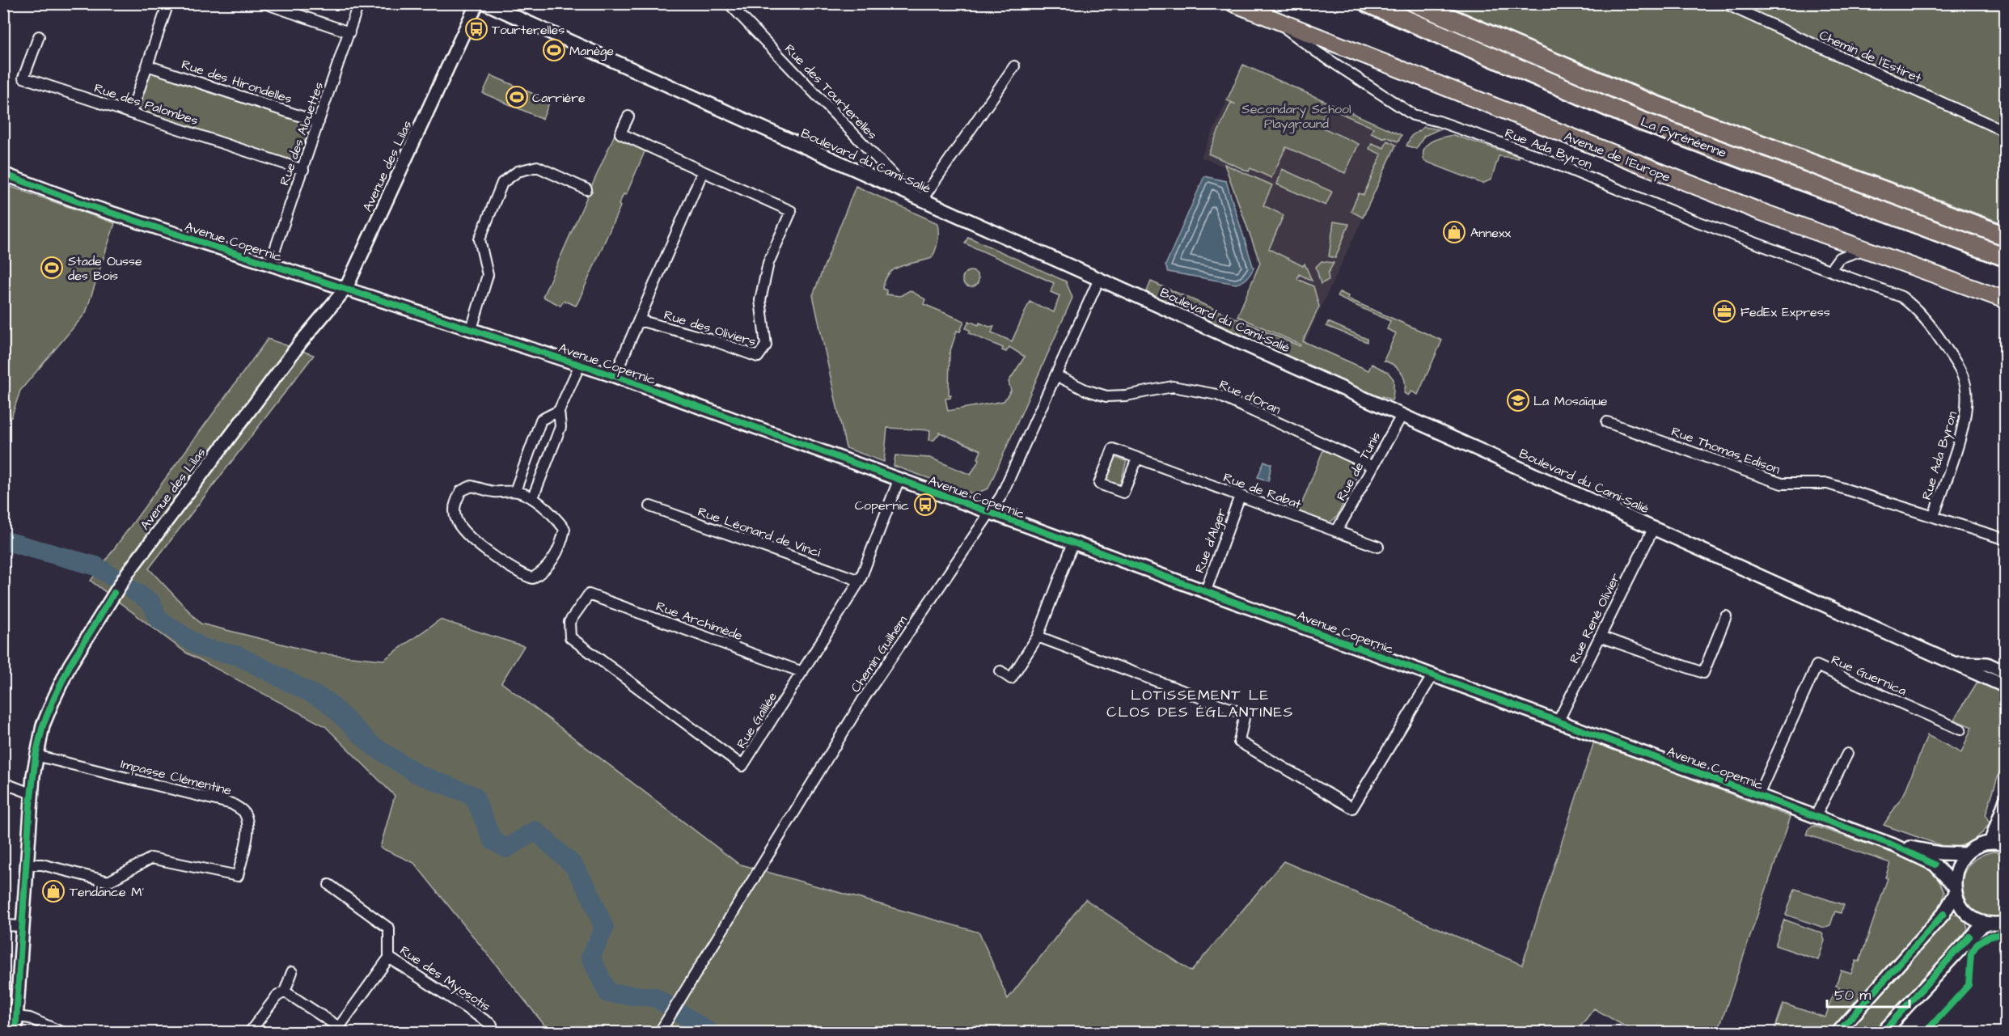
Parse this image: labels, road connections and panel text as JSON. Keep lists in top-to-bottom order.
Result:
{
  "streets": {
    "highway": ["La Pyrénéenne"],
    "main road": ["Avenue de l'Europe"],
    "street": [
      "Chemin de l'Estiret",
      "Rue des Hirondelles",
      "Rue des Tourterelles",
      "Rue des Palombes",
      "Rue des Alouettes",
      "Rue Ada Byron",
      "Boulevard du Cami-Salié",
      "Avenue des Lilas",
      "Avenue Copernic",
      "Rue des Oliviers",
      "Rue d'Oran",
      "Rue Thomas Edison",
      "Rue de Tunis",
      "Rue de Rabat",
      "Rue Léonard de Vinci",
      "Rue d'Alger",
      "Rue René Olivier",
      "Rue Archimède",
      "Chemin Guilhem",
      "Rue Guernica",
      "Rue Galilée",
      "Impasse Clémentine",
      "Rue des Myosotis"
    ]
  },
  "crossings": [
    ["Rue des Hirondelles", "Rue des Alouettes"],
    ["Rue des Tourterelles", "Boulevard du Cami-Salié"],
    ["Rue des Palombes", "Rue des Alouettes"],
    ["Rue des Alouettes", "Avenue Copernic"],
    ["Rue Ada Byron", "Avenue de l'Europe"],
    ["Rue Ada Byron", "Rue Thomas Edison"],
    ["Boulevard du Cami-Salié", "Rue de Tunis"],
    ["Boulevard du Cami-Salié", "Rue René Olivier"],
    ["Boulevard du Cami-Salié", "Chemin Guilhem"],
    ["Avenue des Lilas", "Avenue Copernic"],
    ["Avenue des Lilas", "Impasse Clémentine"],
    ["Avenue Copernic", "Rue d'Alger"],
    ["Avenue Copernic", "Rue René Olivier"],
    ["Avenue Copernic", "Chemin Guilhem"],
    ["Avenue Copernic", "Rue Guernica"],
    ["Avenue Copernic", "Rue Galilée"],
    ["Rue d'Oran", "Rue de Tunis"],
    ["Rue d'Oran", "Chemin Guilhem"],
    ["Rue de Tunis", "Rue de Rabat"],
    ["Rue de Rabat", "Rue d'Alger"],
    ["Rue Léonard de Vinci", "Rue Galilée"],
    ["Rue Archimède", "Rue Galilée"]
  ],
  "districts": ["LOTISSEMENT LE CLOS DES ÉGLANTINES"],
  "parks": ["Secondary School Playground"],
  "places": {
    "bus stop": ["Tourterelles", "Copernic"],
    "sports": ["Manège", "Carrière", "Stade Ousse des Bois"],
    "shop": ["Annexx", "Tendance M'"],
    "office": ["FedEx Express"],
    "school or university": ["La Mosaïque"]
  },
  "scale_bar": "50 m"
}
